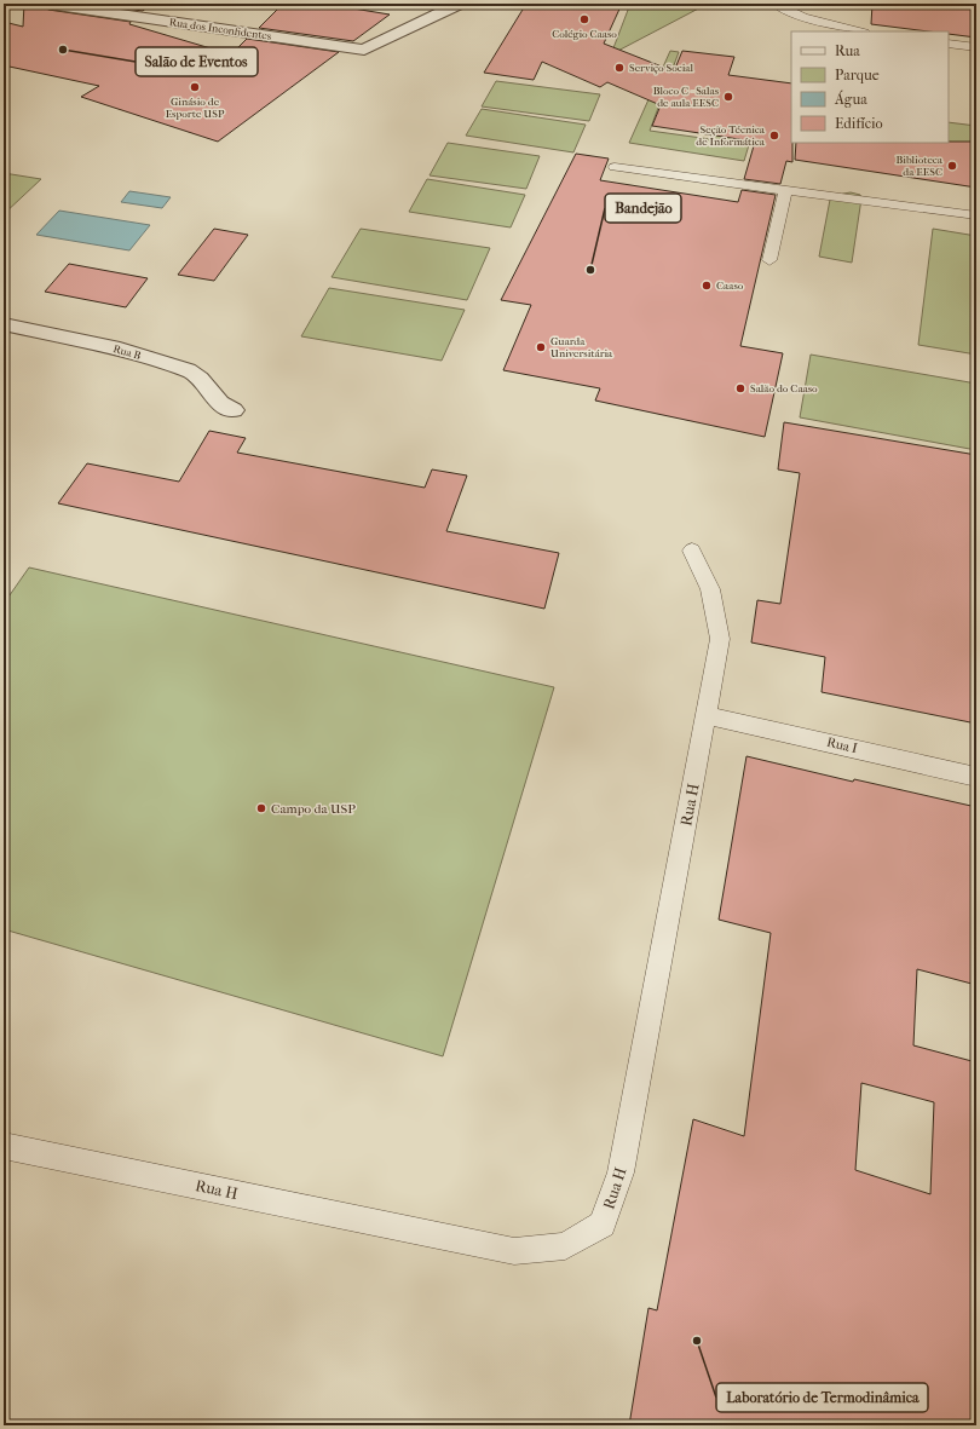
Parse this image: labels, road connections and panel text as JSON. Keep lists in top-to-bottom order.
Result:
{
  "streets": {
    "street": ["Rua dos Inconfidentes", "Rua B"],
    "lane": ["Rua I", "Rua H"]
  },
  "crossings": [
    ["Rua I", "Rua H"]
  ],
  "places": [
    "Colégio Caaso",
    "Salão de Eventos",
    "Serviço Social",
    "Ginásio de Esporte USP",
    "Bloco C - Salas de aula EESC",
    "Seção Técnica de Informática",
    "Biblioteca da EESC",
    "Bandejão",
    "Caaso",
    "Guarda Universitária",
    "Salão do Caaso",
    "Campo da USP",
    "Laboratório de Termodinâmica"
  ],
  "legend": [
    "Rua",
    "Parque",
    "Água",
    "Edifício"
  ]
}
